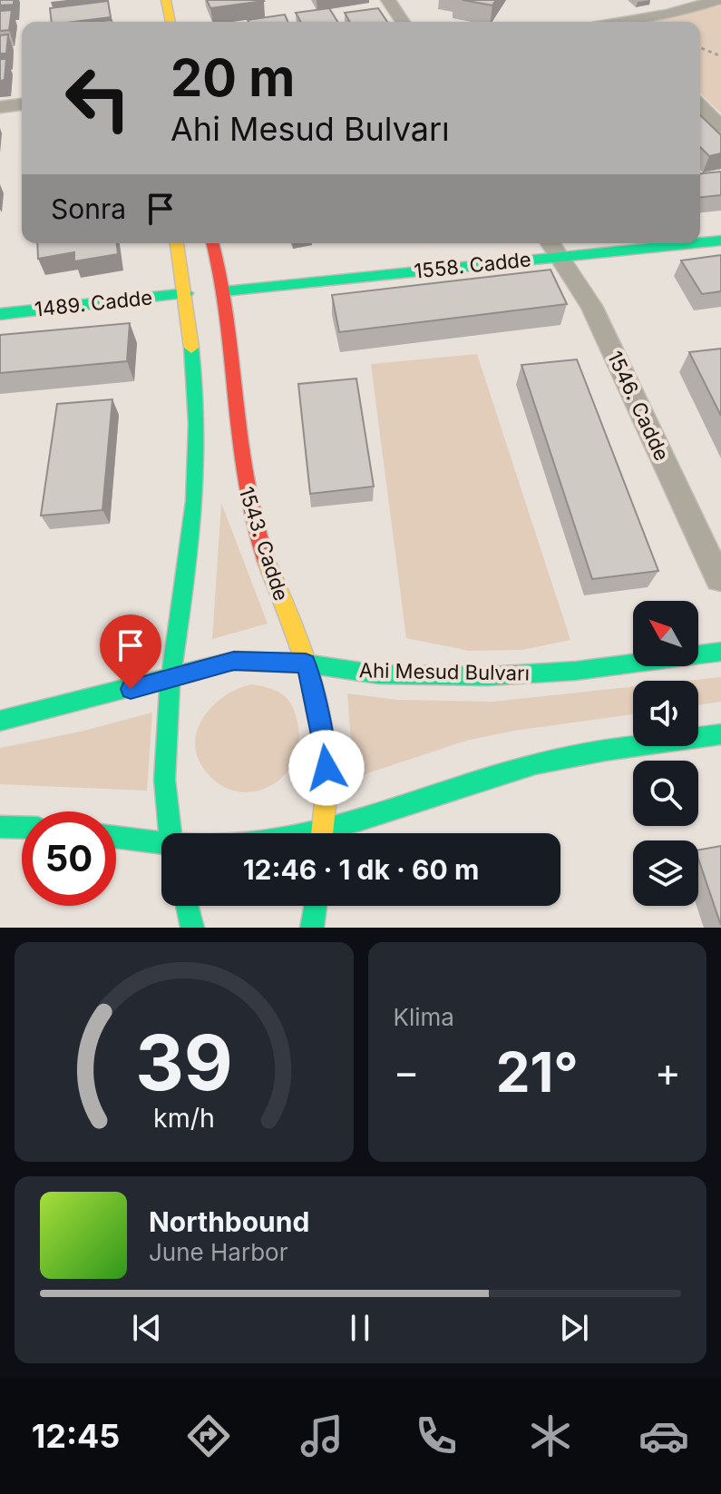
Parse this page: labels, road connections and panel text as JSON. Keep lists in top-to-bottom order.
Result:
{
  "streets": {
    "main road": [
      "1558. Cadde",
      "1489. Cadde",
      "1543. Cadde",
      "Ahi Mesud Bulvarı"
    ],
    "street": ["1546. Cadde"]
  },
  "crossings": [
    ["1558. Cadde", "1546. Cadde"],
    ["1558. Cadde", "1543. Cadde"],
    ["1543. Cadde", "Ahi Mesud Bulvarı"]
  ],
  "north": "top left",
  "page": {
    "turn": ["20 m", "Ahi Mesud Bulvarı"],
    "then": "Sonra",
    "limit": "50",
    "trip": "12:46 · 1 dk · 60 m",
    "tile": "Klima",
    "heat": ["−", "21°", "+"],
    "song": ["Northbound", "June Harbor"],
    "tabs": "12:45",
    "gauge": ["39", "km/h"]
  }
}
